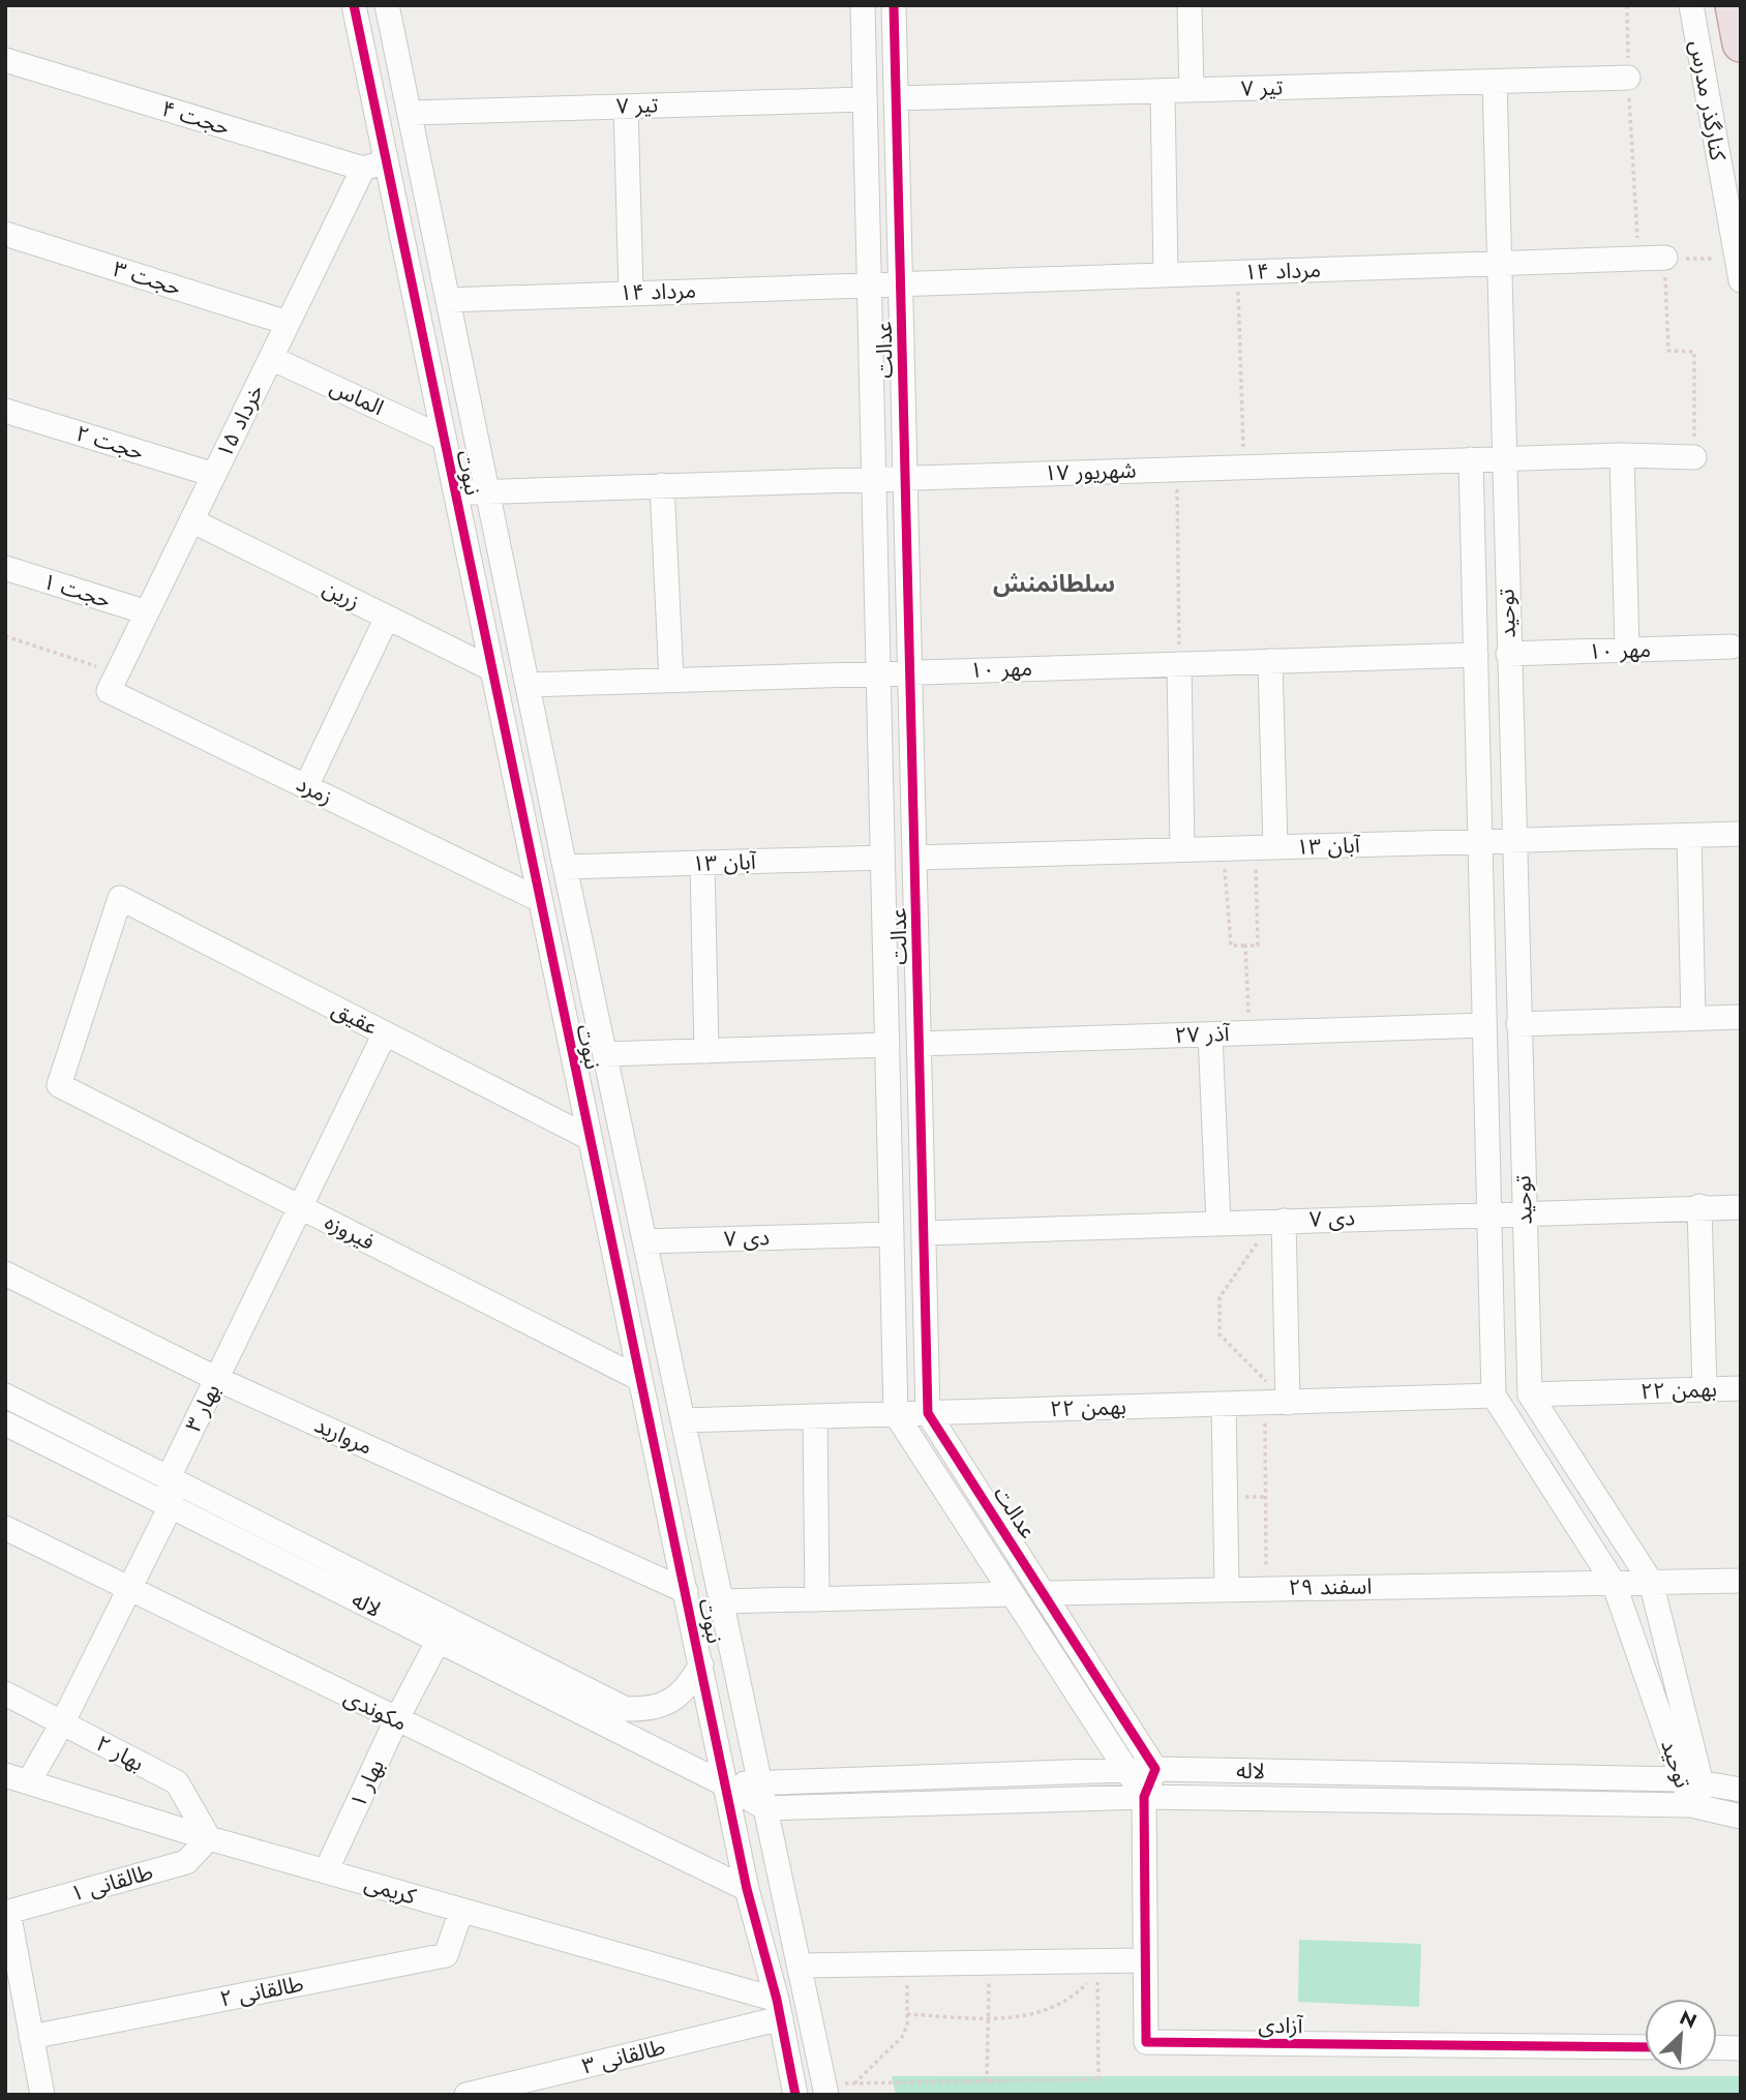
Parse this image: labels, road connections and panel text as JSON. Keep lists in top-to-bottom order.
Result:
{
  "streets": {
    "street": [
      "۷ تیر",
      "کنارگذر مدرس",
      "حجت ۴",
      "۱۴ مرداد",
      "حجت ۳",
      "عدالت",
      "الماس",
      "۱۵ خرداد",
      "حجت ۲",
      "۱۷ شهریور",
      "نبوت",
      "حجت ۱",
      "زرین",
      "توحید",
      "۱۰ مهر",
      "زمرد",
      "۱۳ آبان",
      "عقیق",
      "۲۷ آذر",
      "۷ دی",
      "فیروزه",
      "۲۲ بهمن",
      "بهار ۳",
      "مروارید",
      "۲۹ اسفند",
      "لاله",
      "مکوندی",
      "بهار ۲",
      "بهار ۱",
      "طالقانی ۱",
      "کریمی",
      "طالقانی ۲",
      "آزادی",
      "طالقانی ۳"
    ]
  },
  "crossings": [
    ["۷ تیر", "عدالت"],
    ["۷ تیر", "نبوت"],
    ["۷ تیر", "توحید"],
    ["حجت ۴", "۱۵ خرداد"],
    ["۱۴ مرداد", "عدالت"],
    ["۱۴ مرداد", "نبوت"],
    ["۱۴ مرداد", "توحید"],
    ["حجت ۳", "۱۵ خرداد"],
    ["عدالت", "۱۷ شهریور"],
    ["عدالت", "۱۰ مهر"],
    ["عدالت", "۱۳ آبان"],
    ["عدالت", "۲۷ آذر"],
    ["عدالت", "۷ دی"],
    ["عدالت", "۲۲ بهمن"],
    ["عدالت", "۲۹ اسفند"],
    ["عدالت", "لاله"],
    ["الماس", "۱۵ خرداد"],
    ["الماس", "نبوت"],
    ["۱۵ خرداد", "حجت ۲"],
    ["۱۵ خرداد", "حجت ۱"],
    ["۱۵ خرداد", "زرین"],
    ["۱۵ خرداد", "زمرد"],
    ["۱۷ شهریور", "نبوت"],
    ["۱۷ شهریور", "توحید"],
    ["نبوت", "زرین"],
    ["نبوت", "۱۰ مهر"],
    ["نبوت", "زمرد"],
    ["نبوت", "۱۳ آبان"],
    ["نبوت", "عقیق"],
    ["نبوت", "۷ دی"],
    ["نبوت", "فیروزه"],
    ["نبوت", "۲۲ بهمن"],
    ["نبوت", "مروارید"],
    ["نبوت", "لاله"],
    ["نبوت", "مکوندی"],
    ["نبوت", "کریمی"],
    ["نبوت", "طالقانی ۳"],
    ["توحید", "۱۰ مهر"],
    ["توحید", "۱۳ آبان"],
    ["توحید", "۲۷ آذر"],
    ["توحید", "۷ دی"],
    ["توحید", "۲۲ بهمن"],
    ["توحید", "۲۹ اسفند"],
    ["توحید", "لاله"],
    ["عقیق", "فیروزه"],
    ["عقیق", "بهار ۳"],
    ["فیروزه", "بهار ۳"],
    ["بهار ۳", "مروارید"],
    ["بهار ۳", "لاله"],
    ["لاله", "بهار ۱"],
    ["لاله", "آزادی"],
    ["مکوندی", "بهار ۱"],
    ["بهار ۲", "طالقانی ۱"],
    ["بهار ۲", "کریمی"],
    ["بهار ۱", "کریمی"],
    ["طالقانی ۱", "کریمی"],
    ["کریمی", "طالقانی ۲"],
    ["کریمی", "طالقانی ۳"]
  ],
  "districts": ["سلطانمنش"],
  "north": "top right"
}
